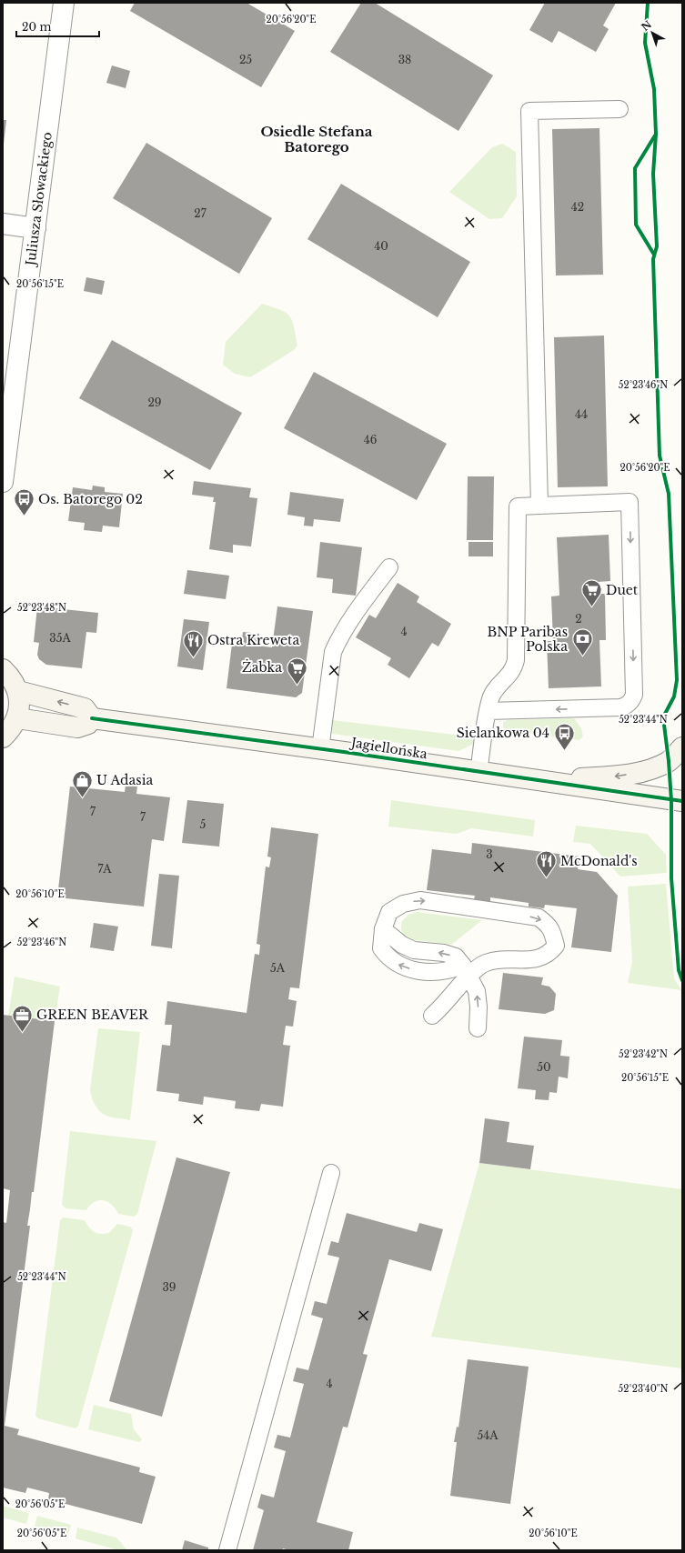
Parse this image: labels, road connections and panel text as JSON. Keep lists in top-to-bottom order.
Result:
{
  "streets": {
    "street": ["Juliusza Słowackiego", "Jagiellońska"]
  },
  "districts": ["Osiedle Stefana Batorego"],
  "places": {
    "bus stop": ["Os. Batorego 02", "Sielankowa 04"],
    "supermarket": ["Duet", "Żabka"],
    "bank": ["BNP Paribas Polska"],
    "restaurant": ["Ostra Kreweta", "McDonald's"],
    "shop": ["U Adasia"],
    "office": ["GREEN BEAVER"]
  },
  "house_numbers": [
    "25",
    "38",
    "42",
    "27",
    "40",
    "29",
    "44",
    "46",
    "2",
    "4",
    "35A",
    "7",
    "7",
    "5",
    "3",
    "7A",
    "5A",
    "50",
    "39",
    "4",
    "54A"
  ],
  "scale_bar": "20 m",
  "north": "top left",
  "coordinates": [
    "20°56'20\"E",
    "20°56'15\"E",
    "52°23'46\"N",
    "52°23'48\"N",
    "52°23'44\"N",
    "20°56'10\"E",
    "52°23'42\"N",
    "52°23'40\"N",
    "20°56'05\"E"
  ]
}
